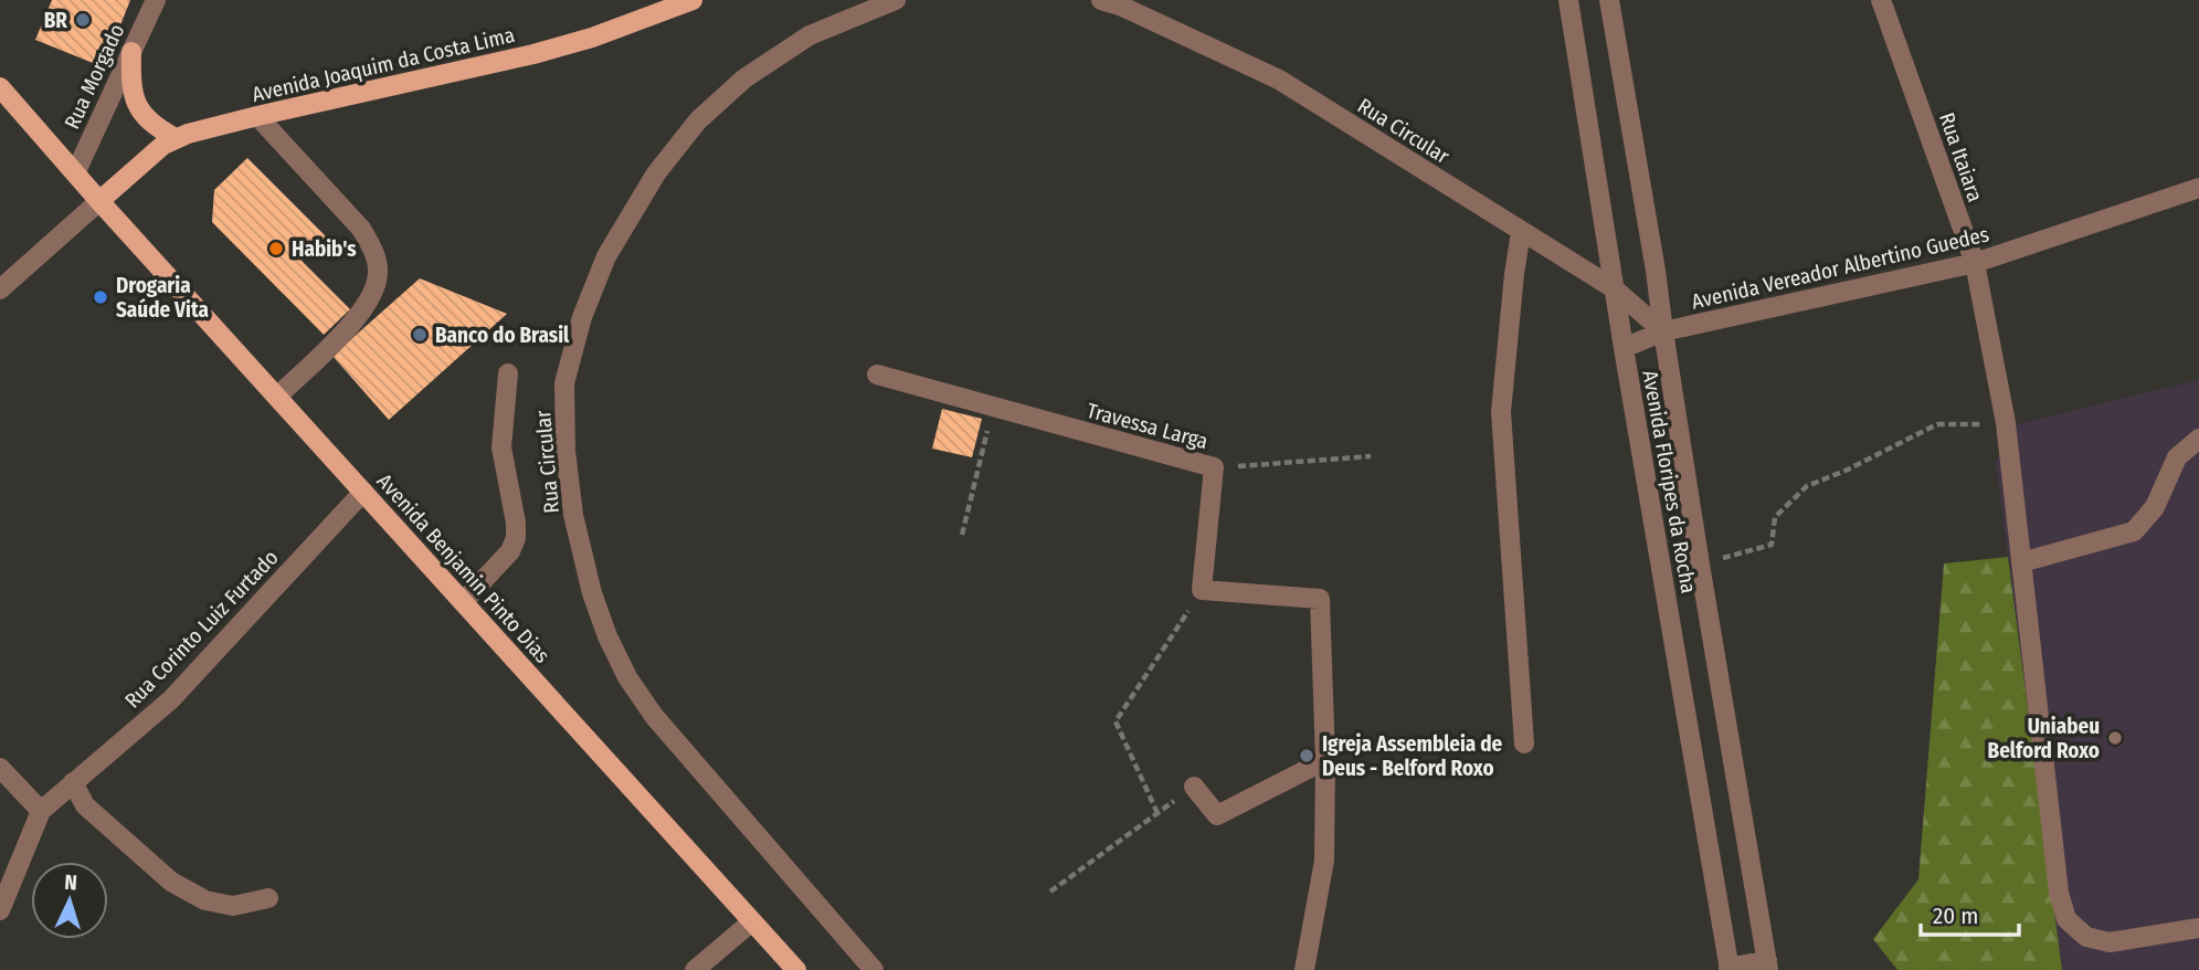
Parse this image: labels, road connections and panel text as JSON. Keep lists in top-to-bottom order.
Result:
{
  "streets": {
    "main road": ["Avenida Joaquim da Costa Lima", "Avenida Benjamin Pinto Dias"],
    "street": [
      "Rua Morgado",
      "Rua Circular",
      "Rua Itaiara",
      "Avenida Vereador Albertino Guedes",
      "Travessa Larga",
      "Avenida Floripes da Rocha",
      "Rua Corinto Luiz Furtado"
    ]
  },
  "crossings": [
    ["Avenida Joaquim da Costa Lima", "Avenida Benjamin Pinto Dias"],
    ["Rua Morgado", "Avenida Benjamin Pinto Dias"],
    ["Rua Circular", "Avenida Vereador Albertino Guedes"],
    ["Rua Circular", "Avenida Floripes da Rocha"],
    ["Rua Itaiara", "Avenida Vereador Albertino Guedes"],
    ["Avenida Vereador Albertino Guedes", "Avenida Floripes da Rocha"],
    ["Avenida Benjamin Pinto Dias", "Rua Corinto Luiz Furtado"]
  ],
  "places": [
    "BR",
    "Habib's",
    "Drogaria Saúde Vita",
    "Banco do Brasil",
    "Uniabeu Belford Roxo",
    "Igreja Assembleia de Deus - Belford Roxo"
  ],
  "scale_bar": "20 m",
  "north": "top"
}
